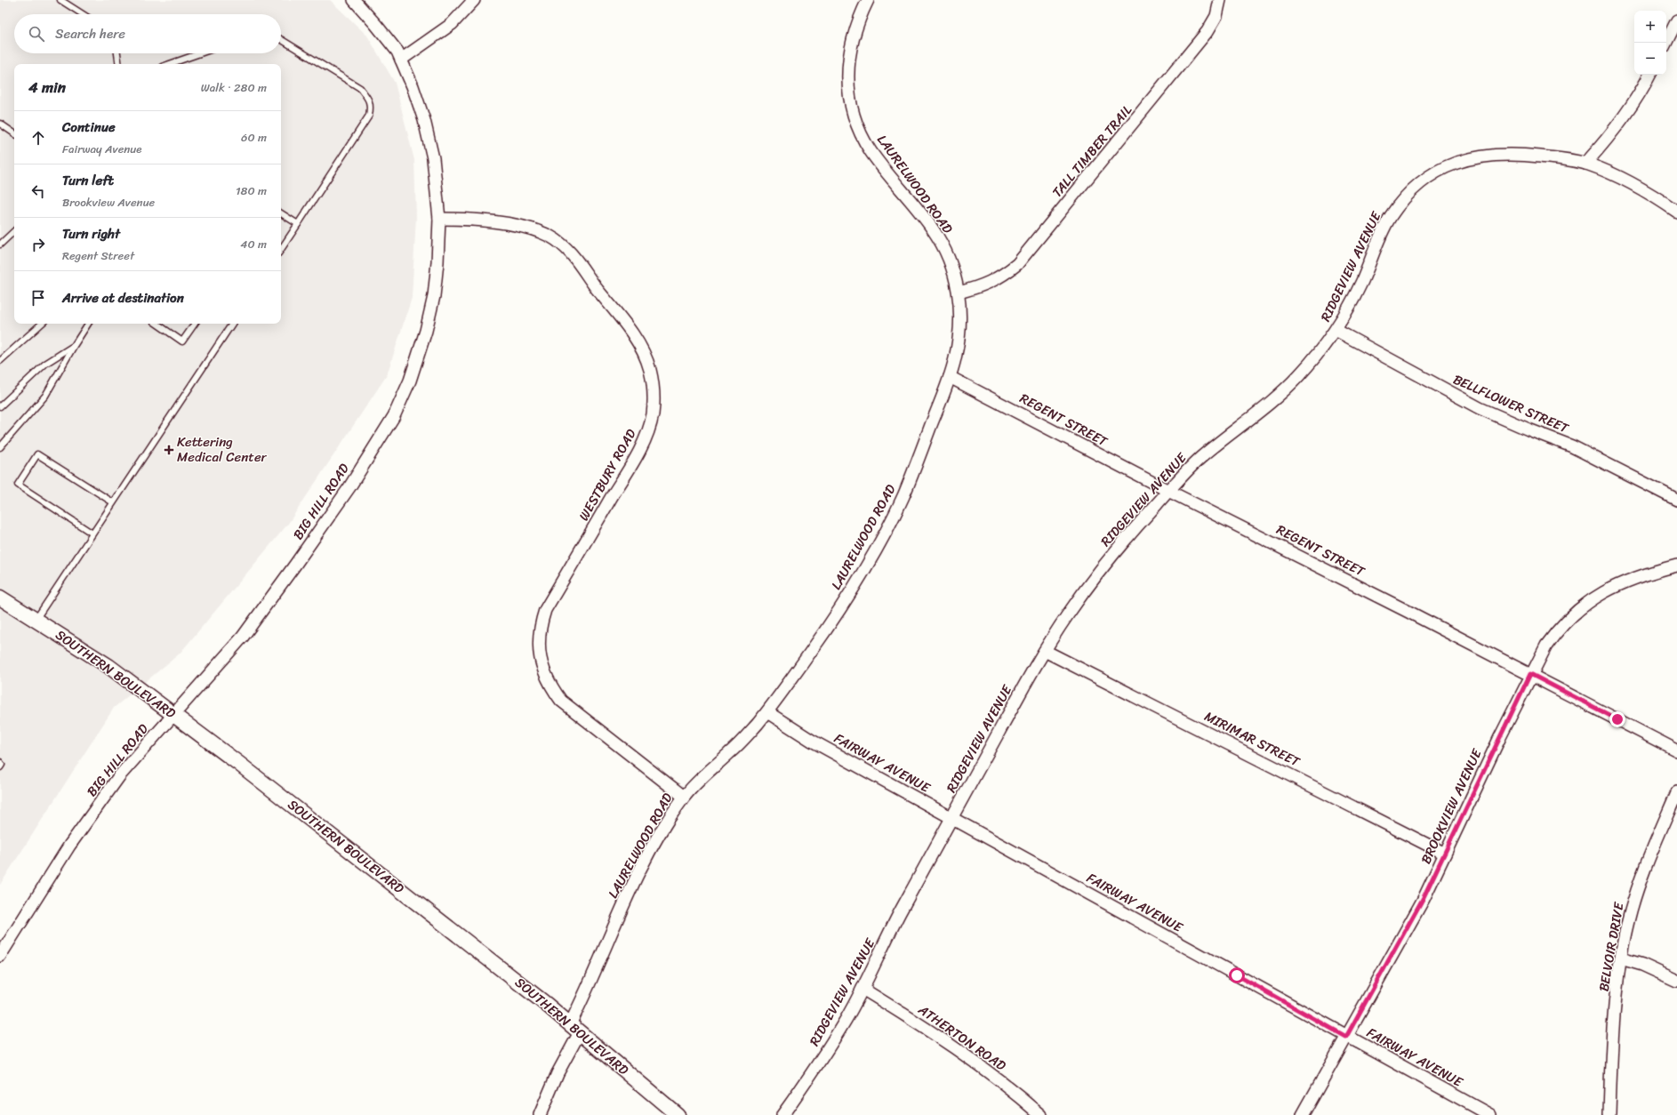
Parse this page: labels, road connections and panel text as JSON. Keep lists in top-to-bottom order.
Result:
{
  "streets": {
    "street": [
      "TALL TIMBER TRAIL",
      "LAURELWOOD ROAD",
      "RIDGEVIEW AVENUE",
      "BELLFLOWER STREET",
      "REGENT STREET",
      "WESTBURY ROAD",
      "BIG HILL ROAD",
      "SOUTHERN BOULEVARD",
      "MIRIMAR STREET",
      "FAIRWAY AVENUE",
      "BROOKVIEW AVENUE",
      "BELVOIR DRIVE",
      "ATHERTON ROAD"
    ]
  },
  "crossings": [
    ["TALL TIMBER TRAIL", "LAURELWOOD ROAD"],
    ["LAURELWOOD ROAD", "REGENT STREET"],
    ["LAURELWOOD ROAD", "WESTBURY ROAD"],
    ["LAURELWOOD ROAD", "SOUTHERN BOULEVARD"],
    ["LAURELWOOD ROAD", "FAIRWAY AVENUE"],
    ["RIDGEVIEW AVENUE", "BELLFLOWER STREET"],
    ["RIDGEVIEW AVENUE", "REGENT STREET"],
    ["RIDGEVIEW AVENUE", "MIRIMAR STREET"],
    ["RIDGEVIEW AVENUE", "FAIRWAY AVENUE"],
    ["RIDGEVIEW AVENUE", "ATHERTON ROAD"],
    ["REGENT STREET", "BROOKVIEW AVENUE"],
    ["WESTBURY ROAD", "BIG HILL ROAD"],
    ["BIG HILL ROAD", "SOUTHERN BOULEVARD"],
    ["MIRIMAR STREET", "BROOKVIEW AVENUE"],
    ["FAIRWAY AVENUE", "BROOKVIEW AVENUE"]
  ],
  "places": {
    "health": ["Kettering Medical Center"]
  },
  "page": {
    "map_buttons": ["+", "−"],
    "search": "Search here",
    "heading": ["4 min", "Walk · 280 m"],
    "list": [
      ["Continue", "Fairway Avenue", "60 m"],
      ["Turn left", "Brookview Avenue", "180 m"],
      ["Turn right", "Regent Street", "40 m"],
      "Arrive at destination"
    ]
  }
}
